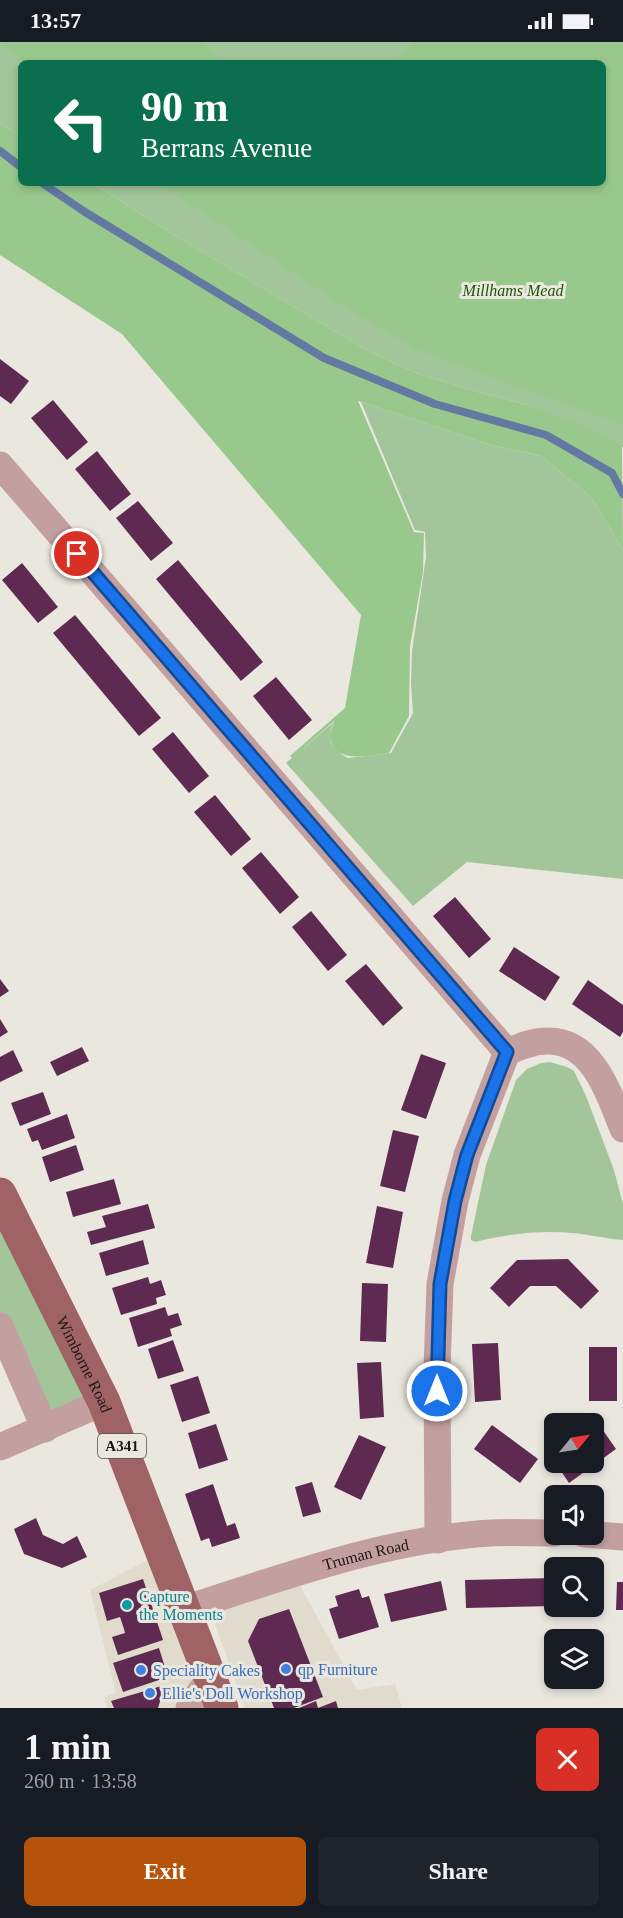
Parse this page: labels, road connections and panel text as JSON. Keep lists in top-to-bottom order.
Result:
{
  "streets": {
    "main road": ["Wimborne Road", "A341"],
    "street": ["Truman Road"]
  },
  "crossings": [
    ["Wimborne Road", "Truman Road"]
  ],
  "parks": ["Millhams Mead"],
  "places": [
    "Capture the Moments",
    "qp Furniture",
    "Speciality Cakes",
    "Ellie's Doll Workshop"
  ],
  "north": "top right",
  "page": {
    "status": "13:57",
    "turn": ["90 m", "Berrans Avenue"],
    "heading": ["1 min", "260 m · 13:58"],
    "buttons": ["Exit", "Share"]
  }
}
